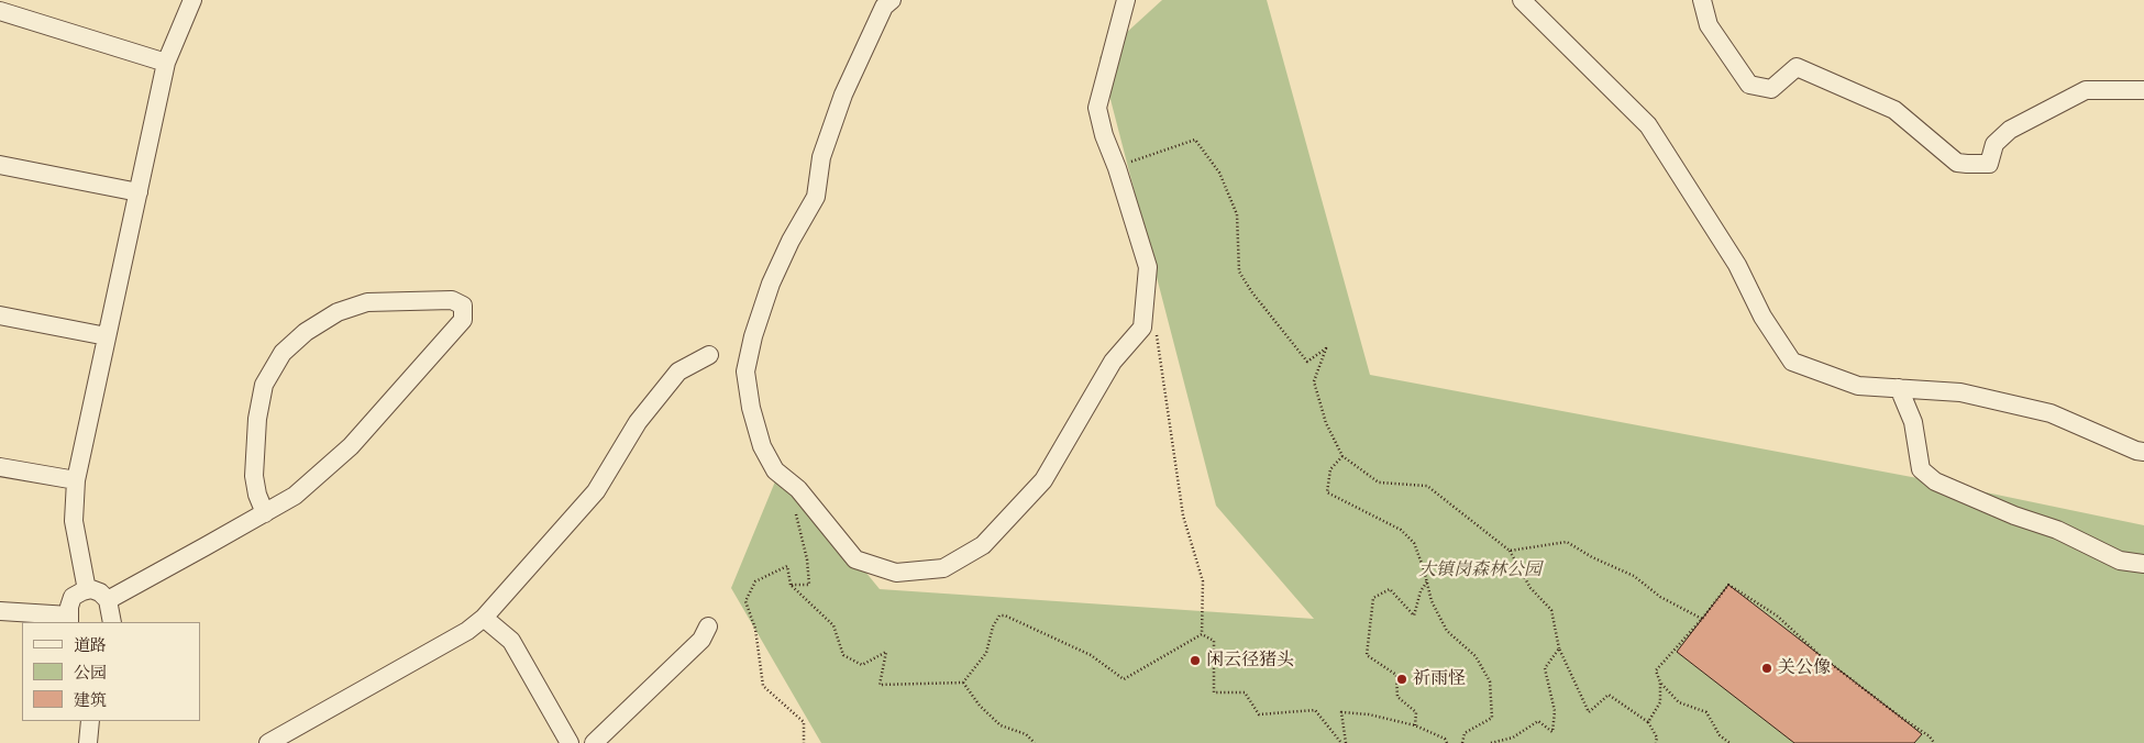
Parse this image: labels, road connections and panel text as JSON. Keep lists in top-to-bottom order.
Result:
{
  "parks": ["大镇岗森林公园"],
  "places": ["闲云径猪头", "关公像", "祈雨怪"],
  "legend": ["道路", "公园", "建筑"]
}
